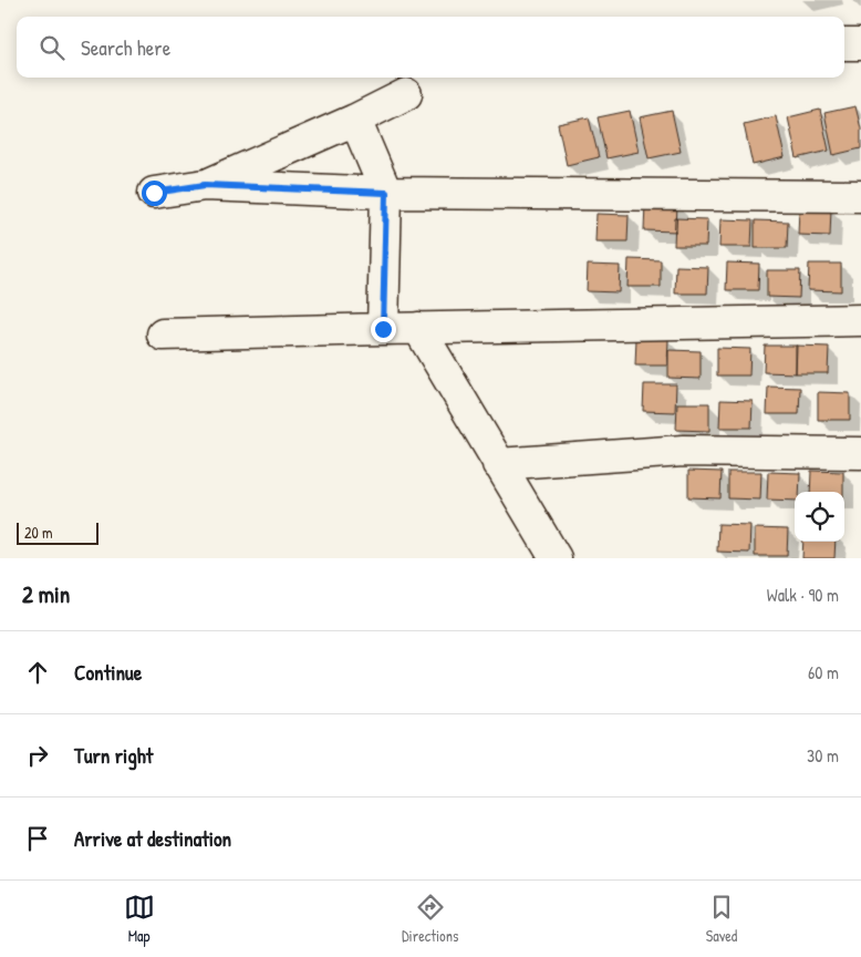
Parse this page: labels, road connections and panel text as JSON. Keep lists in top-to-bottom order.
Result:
{
  "scale_bar": "20 m",
  "page": {
    "search": "Search here",
    "scale": "20 m",
    "heading": ["2 min", "Walk · 90 m"],
    "list": [
      ["Continue", "60 m"],
      ["Turn right", "30 m"],
      "Arrive at destination"
    ],
    "nav": ["Map", "Directions", "Saved"]
  }
}
